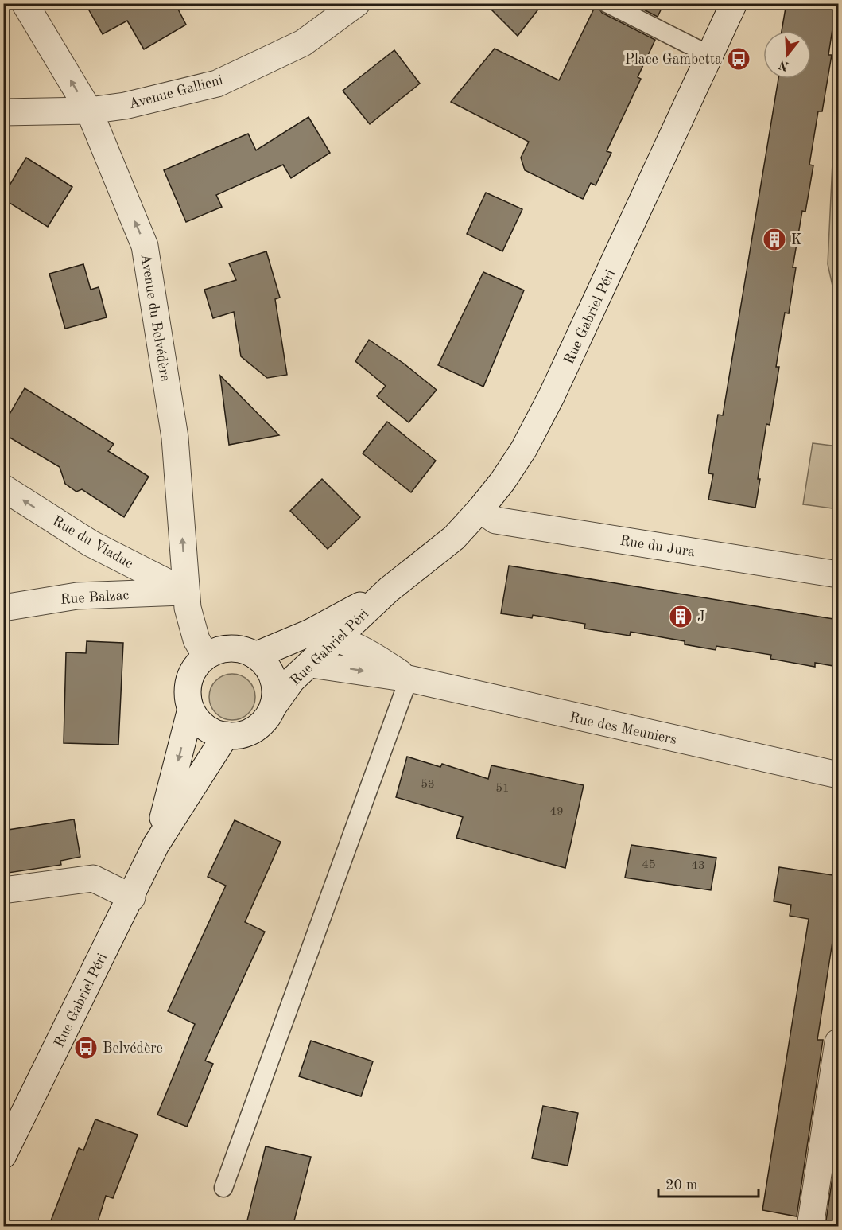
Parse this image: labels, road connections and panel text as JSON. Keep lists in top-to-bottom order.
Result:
{
  "streets": {
    "street": [
      "Avenue Gallieni",
      "Rue Gabriel Péri",
      "Avenue du Belvédère",
      "Rue du Viaduc",
      "Rue du Jura",
      "Rue Balzac",
      "Rue des Meuniers"
    ]
  },
  "crossings": [
    ["Avenue Gallieni", "Avenue du Belvédère"],
    ["Rue Gabriel Péri", "Avenue du Belvédère"],
    ["Rue Gabriel Péri", "Rue du Jura"],
    ["Rue Gabriel Péri", "Rue des Meuniers"],
    ["Avenue du Belvédère", "Rue du Viaduc"],
    ["Avenue du Belvédère", "Rue Balzac"],
    ["Rue du Viaduc", "Rue Balzac"]
  ],
  "one_way": ["Avenue du Belvédère", "Rue du Viaduc"],
  "places": {
    "bus stop": ["Place Gambetta", "Belvédère"],
    "building": ["K", "J"]
  },
  "house_numbers": [
    "53",
    "51",
    "49",
    "45",
    "43"
  ],
  "scale_bar": "20 m",
  "north": "bottom"
}
